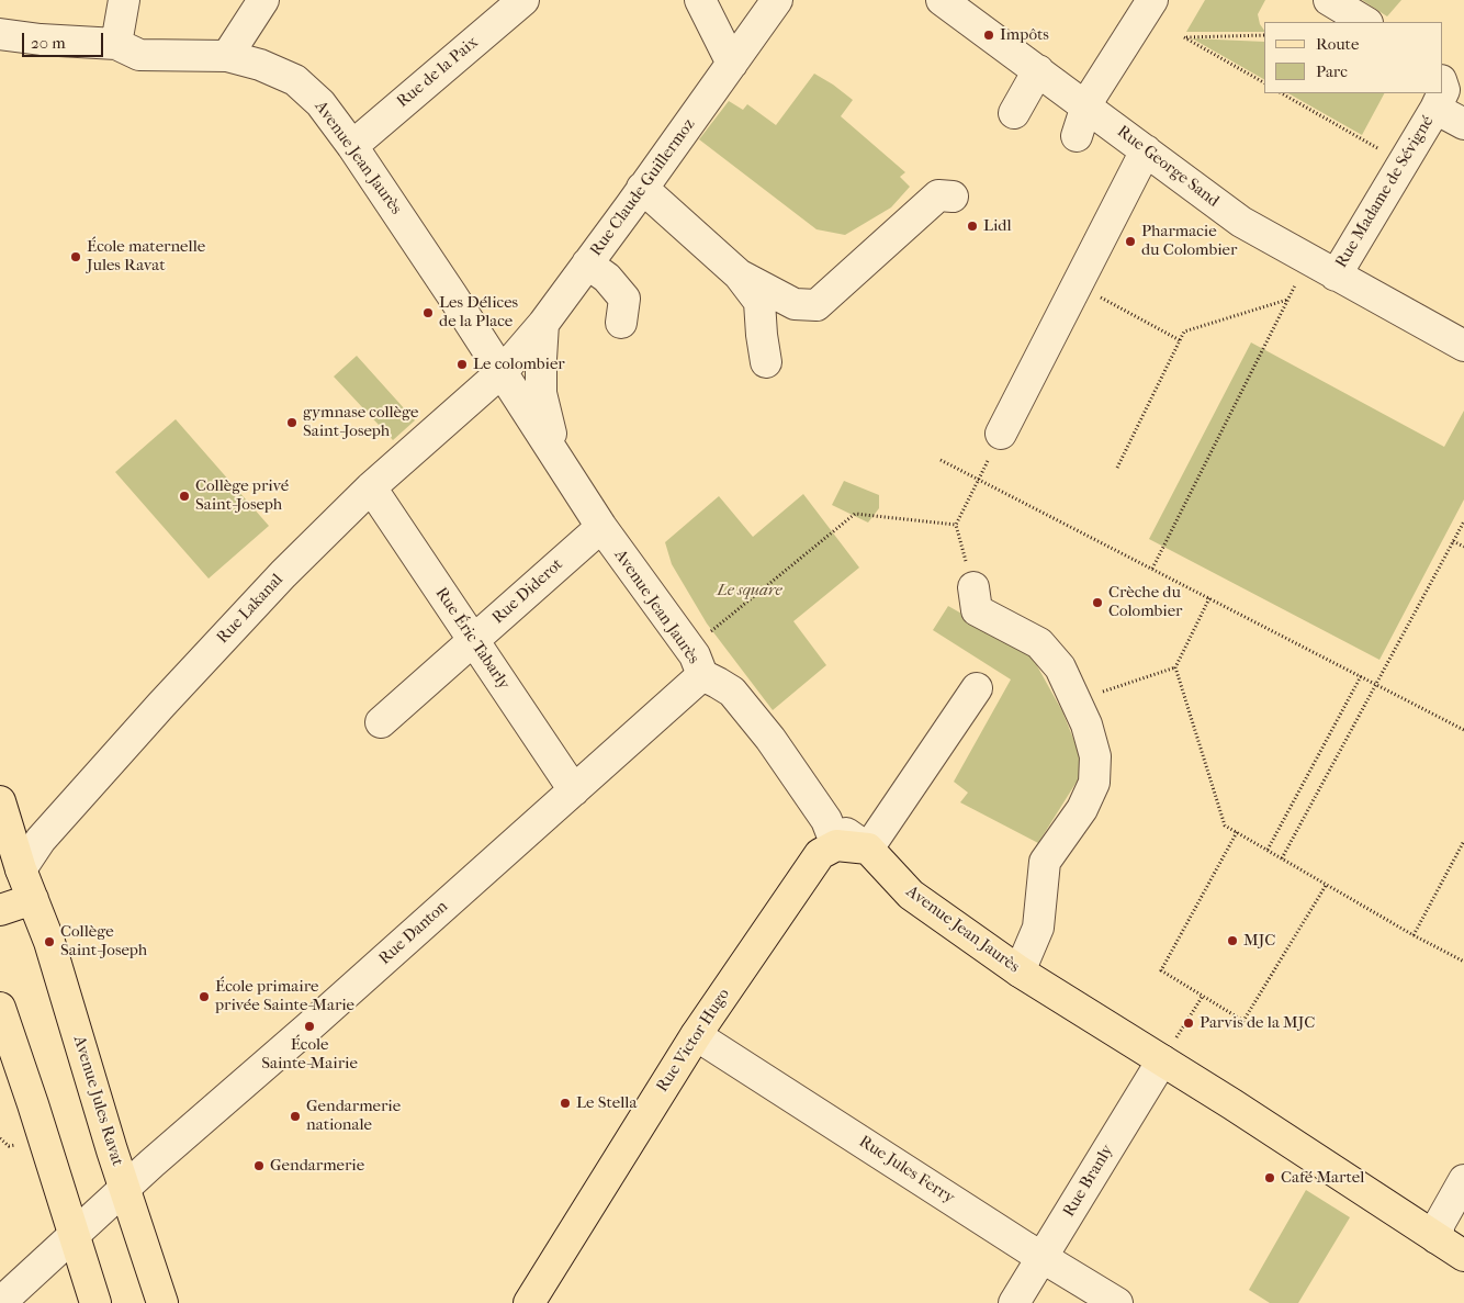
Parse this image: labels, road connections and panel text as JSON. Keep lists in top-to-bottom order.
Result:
{
  "streets": {
    "main road": ["Avenue Jean Jaurès", "Rue Victor Hugo", "Avenue Jules Ravat"],
    "street": [
      "Rue de la Paix",
      "Rue George Sand",
      "Rue Claude Guillermoz",
      "Rue Madame de Sévigné",
      "Rue Diderot",
      "Rue Lakanal",
      "Rue Éric Tabarly",
      "Rue Danton",
      "Rue Jules Ferry",
      "Rue Branly"
    ]
  },
  "crossings": [
    ["Rue de la Paix", "Avenue Jean Jaurès"],
    ["Avenue Jean Jaurès", "Rue Claude Guillermoz"],
    ["Avenue Jean Jaurès", "Rue Diderot"],
    ["Avenue Jean Jaurès", "Rue Lakanal"],
    ["Avenue Jean Jaurès", "Rue Danton"],
    ["Avenue Jean Jaurès", "Rue Victor Hugo"],
    ["Avenue Jean Jaurès", "Rue Branly"],
    ["Rue George Sand", "Rue Madame de Sévigné"],
    ["Rue Claude Guillermoz", "Rue Lakanal"],
    ["Rue Diderot", "Rue Éric Tabarly"],
    ["Rue Lakanal", "Rue Éric Tabarly"],
    ["Rue Lakanal", "Avenue Jules Ravat"],
    ["Rue Éric Tabarly", "Rue Danton"],
    ["Rue Danton", "Avenue Jules Ravat"],
    ["Rue Victor Hugo", "Rue Jules Ferry"],
    ["Rue Jules Ferry", "Rue Branly"]
  ],
  "parks": ["Le square"],
  "places": [
    "Impôts",
    "Lidl",
    "Pharmacie du Colombier",
    "École maternelle Jules Ravat",
    "Les Délices de la Place",
    "Le colombier",
    "gymnase collège Saint-Joseph",
    "Collège privé Saint-Joseph",
    "Crèche du Colombier",
    "MJC",
    "Collège Saint-Joseph",
    "École primaire privée Sainte-Marie",
    "Parvis de la MJC",
    "École Sainte-Mairie",
    "Le Stella",
    "Gendarmerie nationale",
    "Gendarmerie",
    "Café Martel"
  ],
  "legend": ["Route", "Parc"],
  "scale_bar": "20 m"
}
